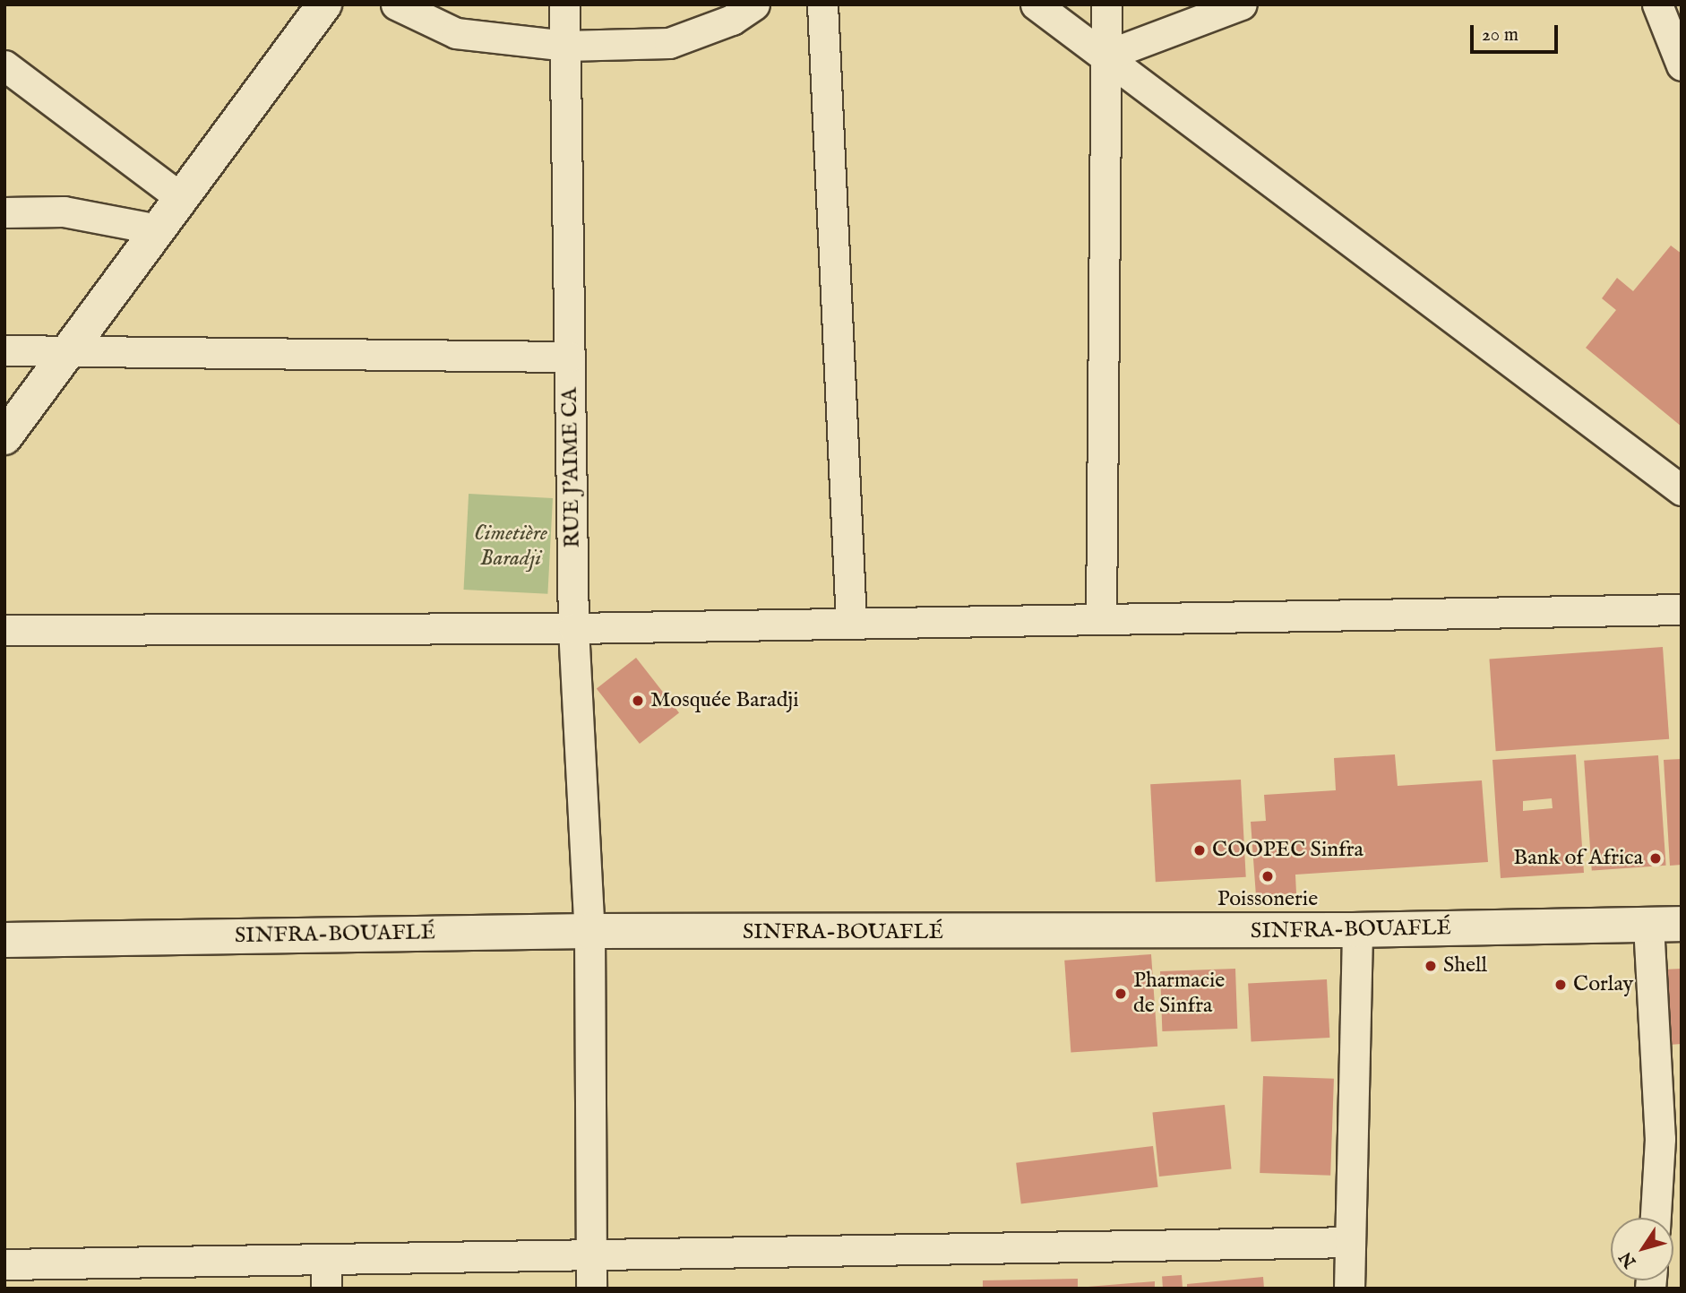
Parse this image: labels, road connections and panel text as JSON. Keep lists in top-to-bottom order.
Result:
{
  "streets": {
    "main road": ["SINFRA-BOUAFLÉ"],
    "street": ["RUE J'AIME CA"]
  },
  "crossings": [
    ["RUE J'AIME CA", "SINFRA-BOUAFLÉ"]
  ],
  "parks": ["Cimetière Baradji"],
  "places": [
    "Mosquée Baradji",
    "COOPEC Sinfra",
    "Bank of Africa",
    "Poissonerie",
    "Shell",
    "Corlay",
    "Pharmacie de Sinfra"
  ],
  "scale_bar": "20 m",
  "north": "bottom left"
}
